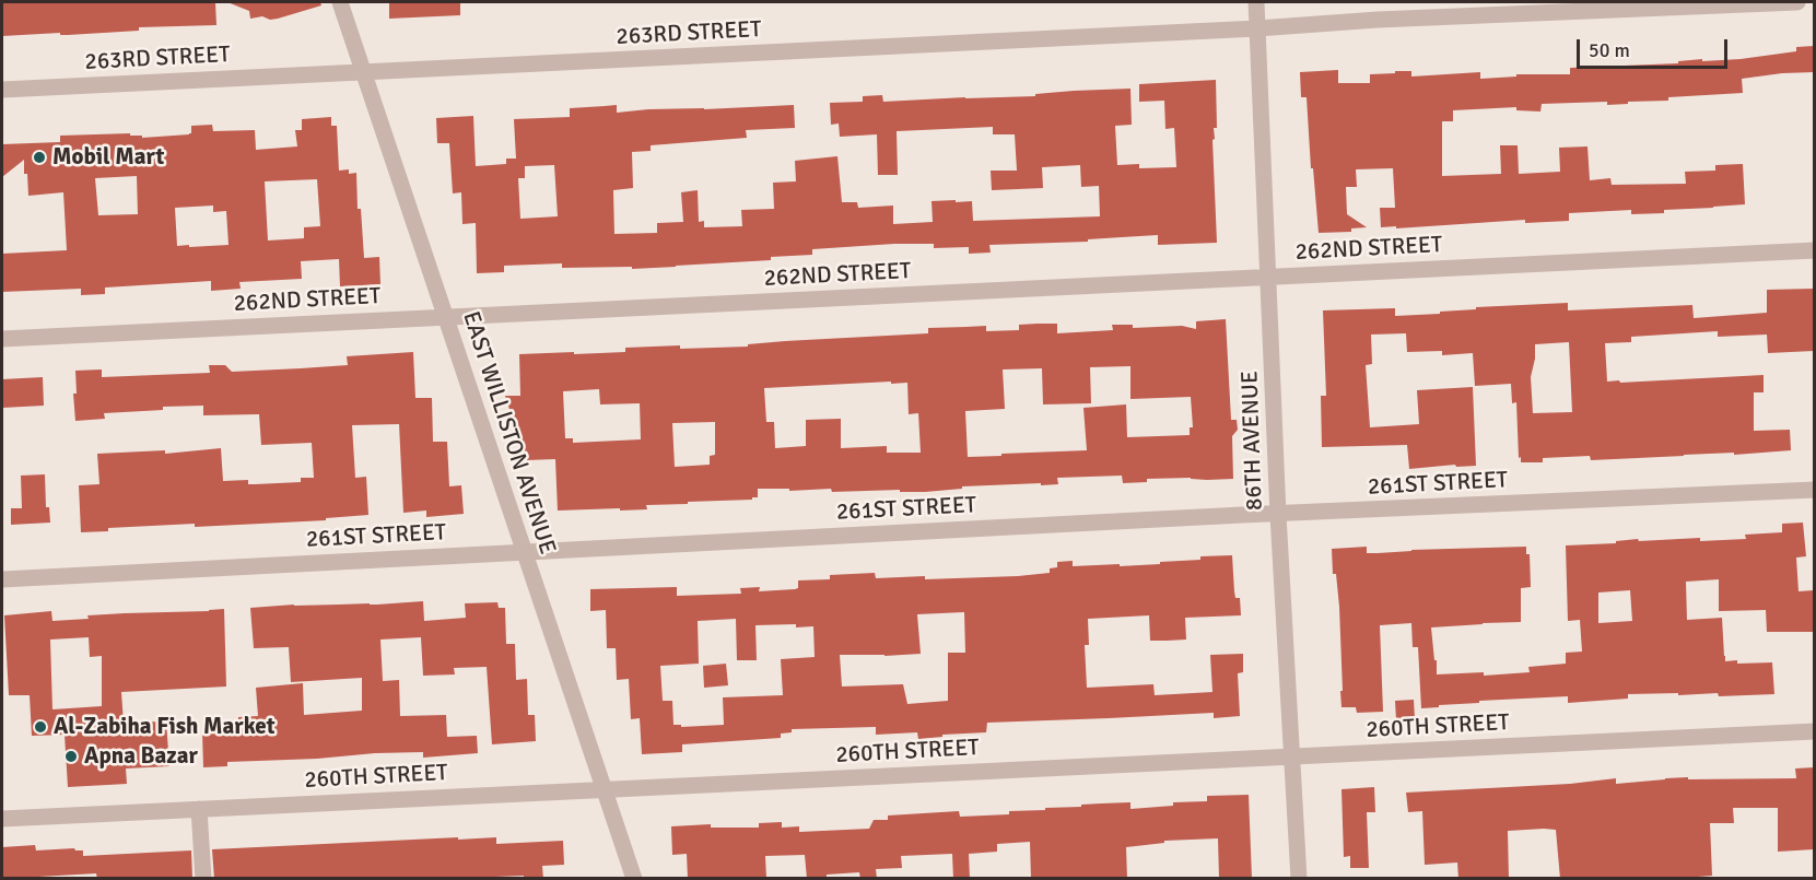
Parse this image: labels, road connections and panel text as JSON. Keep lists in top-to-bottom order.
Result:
{
  "streets": {
    "street": [
      "263RD STREET",
      "262ND STREET",
      "EAST WILLISTON AVENUE",
      "86TH AVENUE",
      "261ST STREET",
      "260TH STREET"
    ]
  },
  "crossings": [
    ["263RD STREET", "EAST WILLISTON AVENUE"],
    ["263RD STREET", "86TH AVENUE"],
    ["262ND STREET", "EAST WILLISTON AVENUE"],
    ["262ND STREET", "86TH AVENUE"],
    ["EAST WILLISTON AVENUE", "261ST STREET"],
    ["EAST WILLISTON AVENUE", "260TH STREET"],
    ["86TH AVENUE", "261ST STREET"],
    ["86TH AVENUE", "260TH STREET"]
  ],
  "places": ["Mobil Mart", "Al-Zabiha Fish Market", "Apna Bazar"],
  "scale_bar": "50 m"
}
